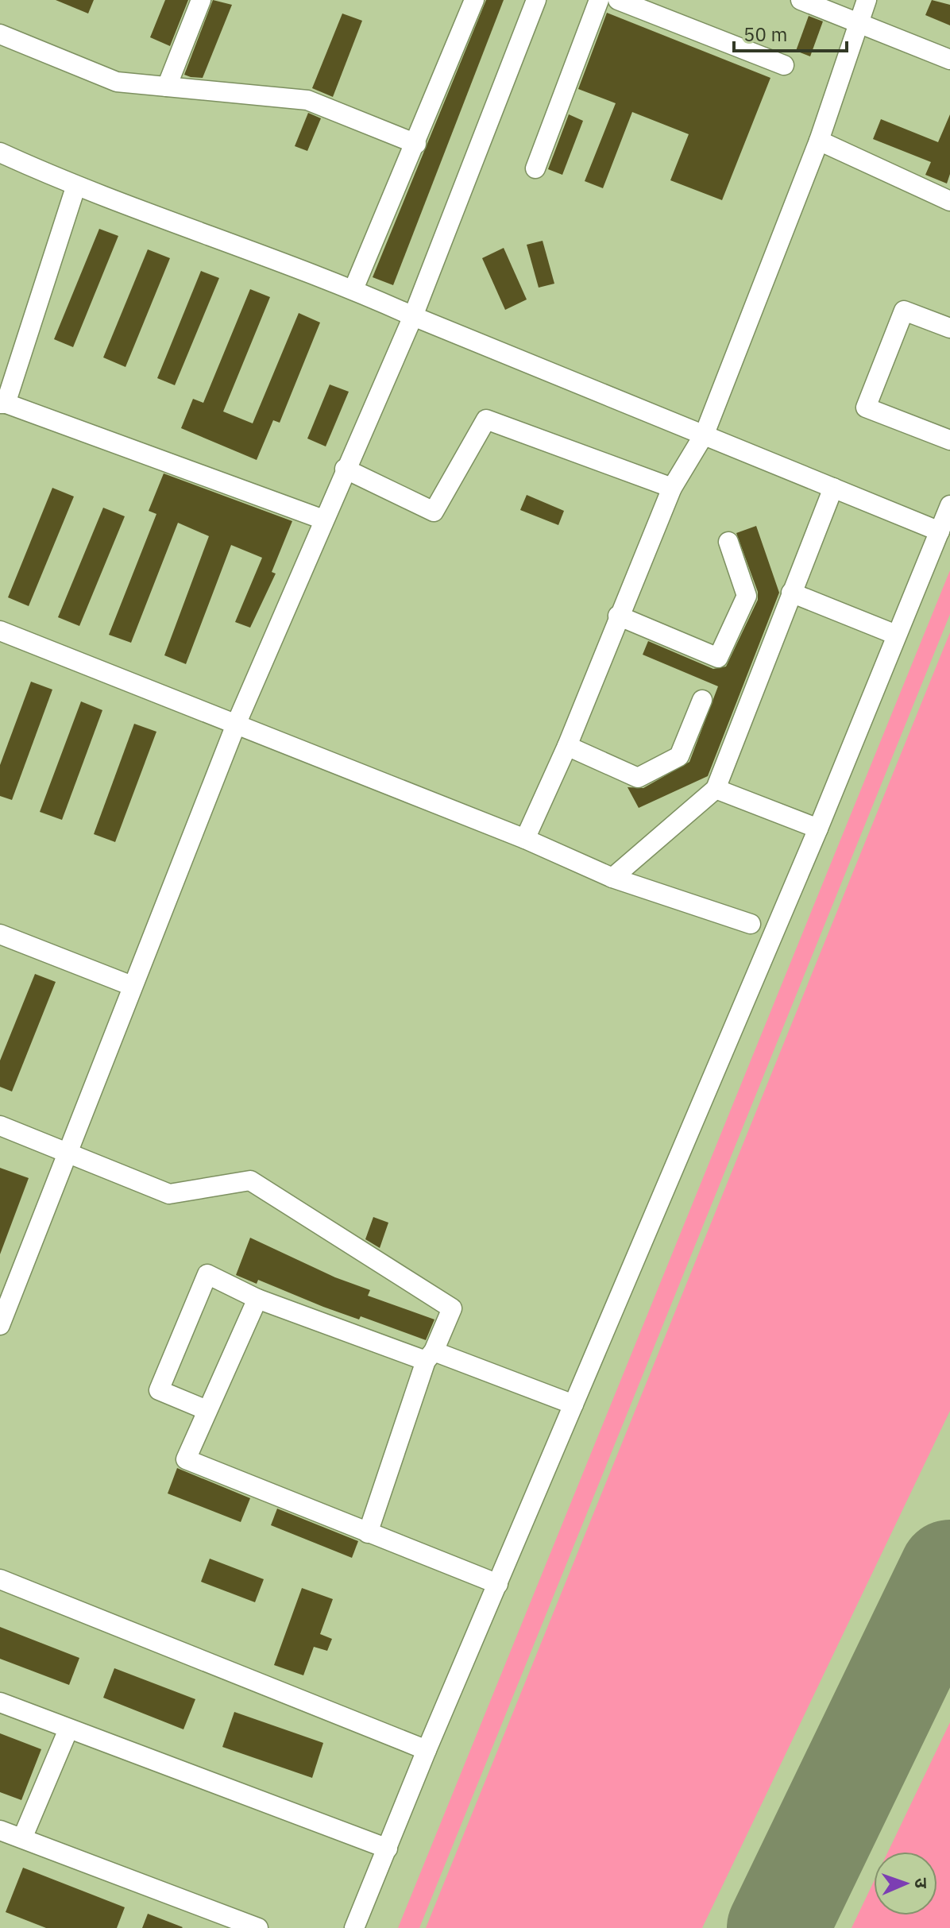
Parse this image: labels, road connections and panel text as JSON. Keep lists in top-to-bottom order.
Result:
{
  "scale_bar": "50 m",
  "north": "right"
}
